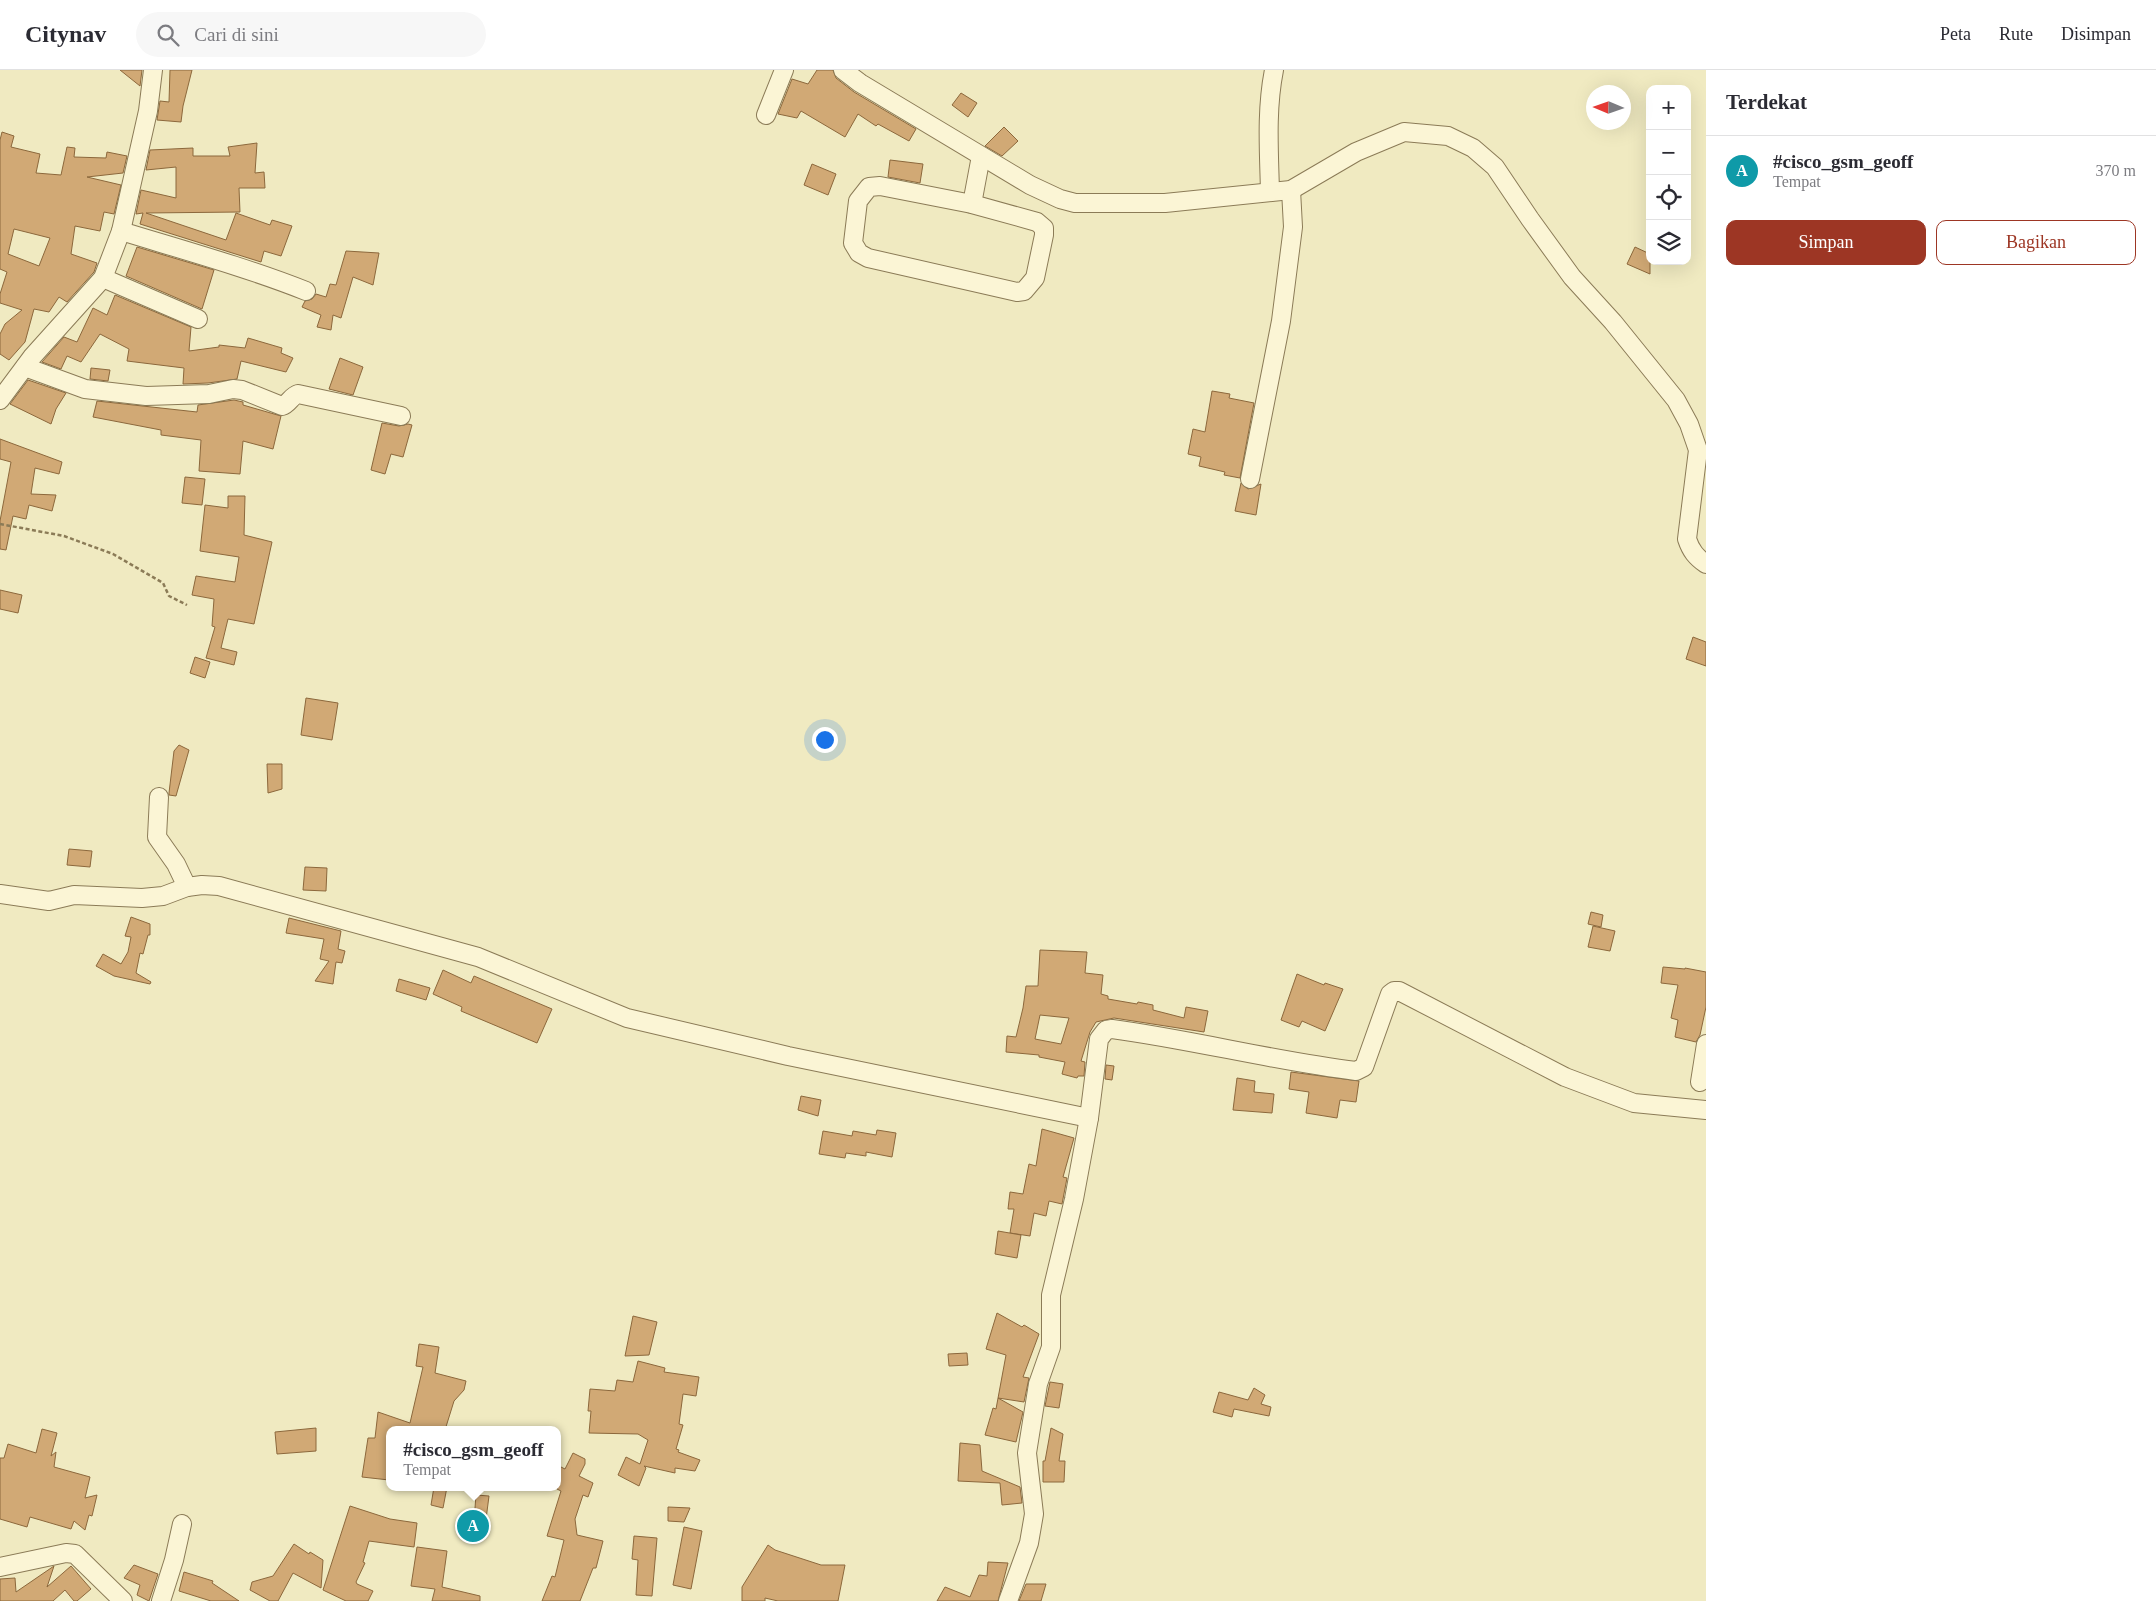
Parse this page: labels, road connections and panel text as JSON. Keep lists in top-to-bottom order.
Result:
{
  "north": "left",
  "page": {
    "header": "Citynav",
    "search": "Cari di sini",
    "nav": ["Peta", "Rute", "Disimpan"],
    "heading": "Terdekat",
    "map_buttons": ["+", "−"],
    "list": [
      {
        "mark": "A",
        "name": "#cisco_gsm_geoff",
        "note": "Tempat",
        "value": "370 m"
      }
    ],
    "buttons": ["Simpan", "Bagikan"],
    "popup": ["#cisco_gsm_geoff", "Tempat"],
    "pins": "A"
  }
}
